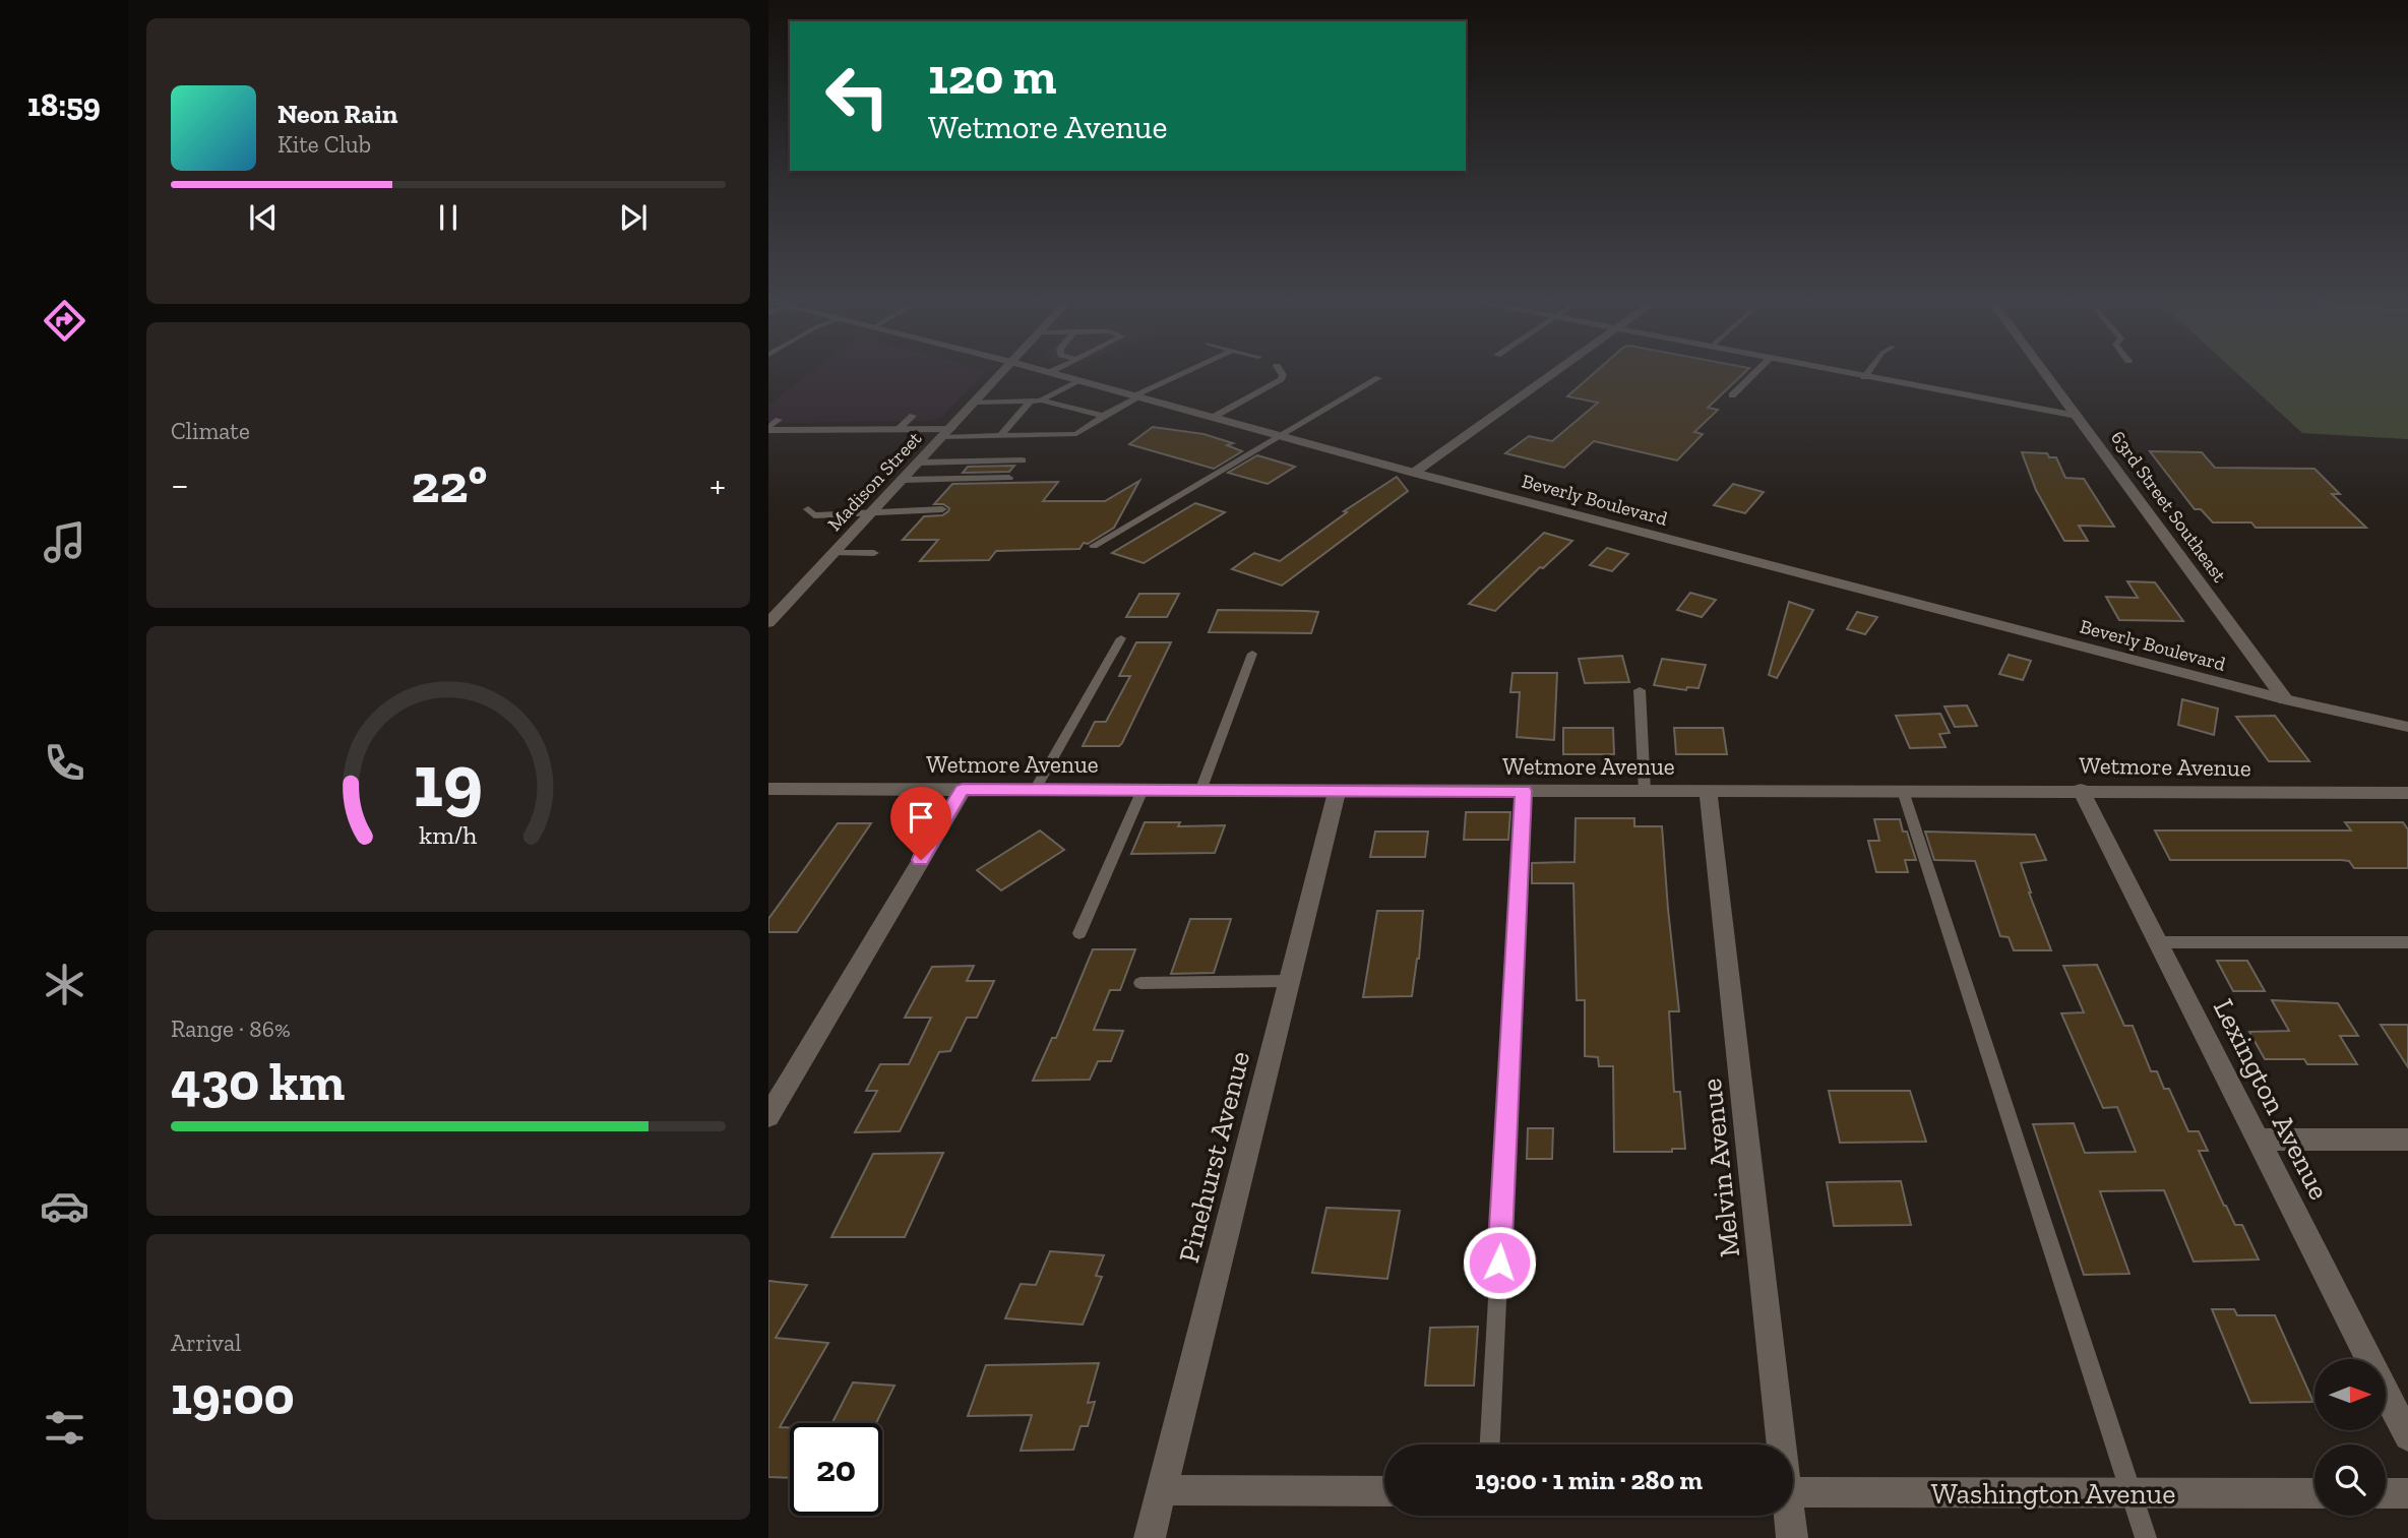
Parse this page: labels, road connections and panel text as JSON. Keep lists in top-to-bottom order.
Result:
{
  "streets": {
    "street": [
      "Madison Street",
      "Beverly Boulevard",
      "63rd Street Southeast",
      "Wetmore Avenue",
      "Lexington Avenue",
      "Pinehurst Avenue",
      "Melvin Avenue",
      "Washington Avenue"
    ]
  },
  "crossings": [
    ["Beverly Boulevard", "63rd Street Southeast"],
    ["Wetmore Avenue", "Lexington Avenue"],
    ["Wetmore Avenue", "Pinehurst Avenue"],
    ["Wetmore Avenue", "Melvin Avenue"]
  ],
  "north": "right",
  "page": {
    "tabs": "18:59",
    "turn": ["120 m", "Wetmore Avenue"],
    "song": ["Neon Rain", "Kite Club"],
    "tile": [
      "Climate",
      ["Range · 86%", "430 km"],
      ["Arrival", "19:00"]
    ],
    "heat": ["−", "22°", "+"],
    "limit": "20",
    "trip": "19:00 · 1 min · 280 m",
    "gauge": ["19", "km/h"]
  }
}
